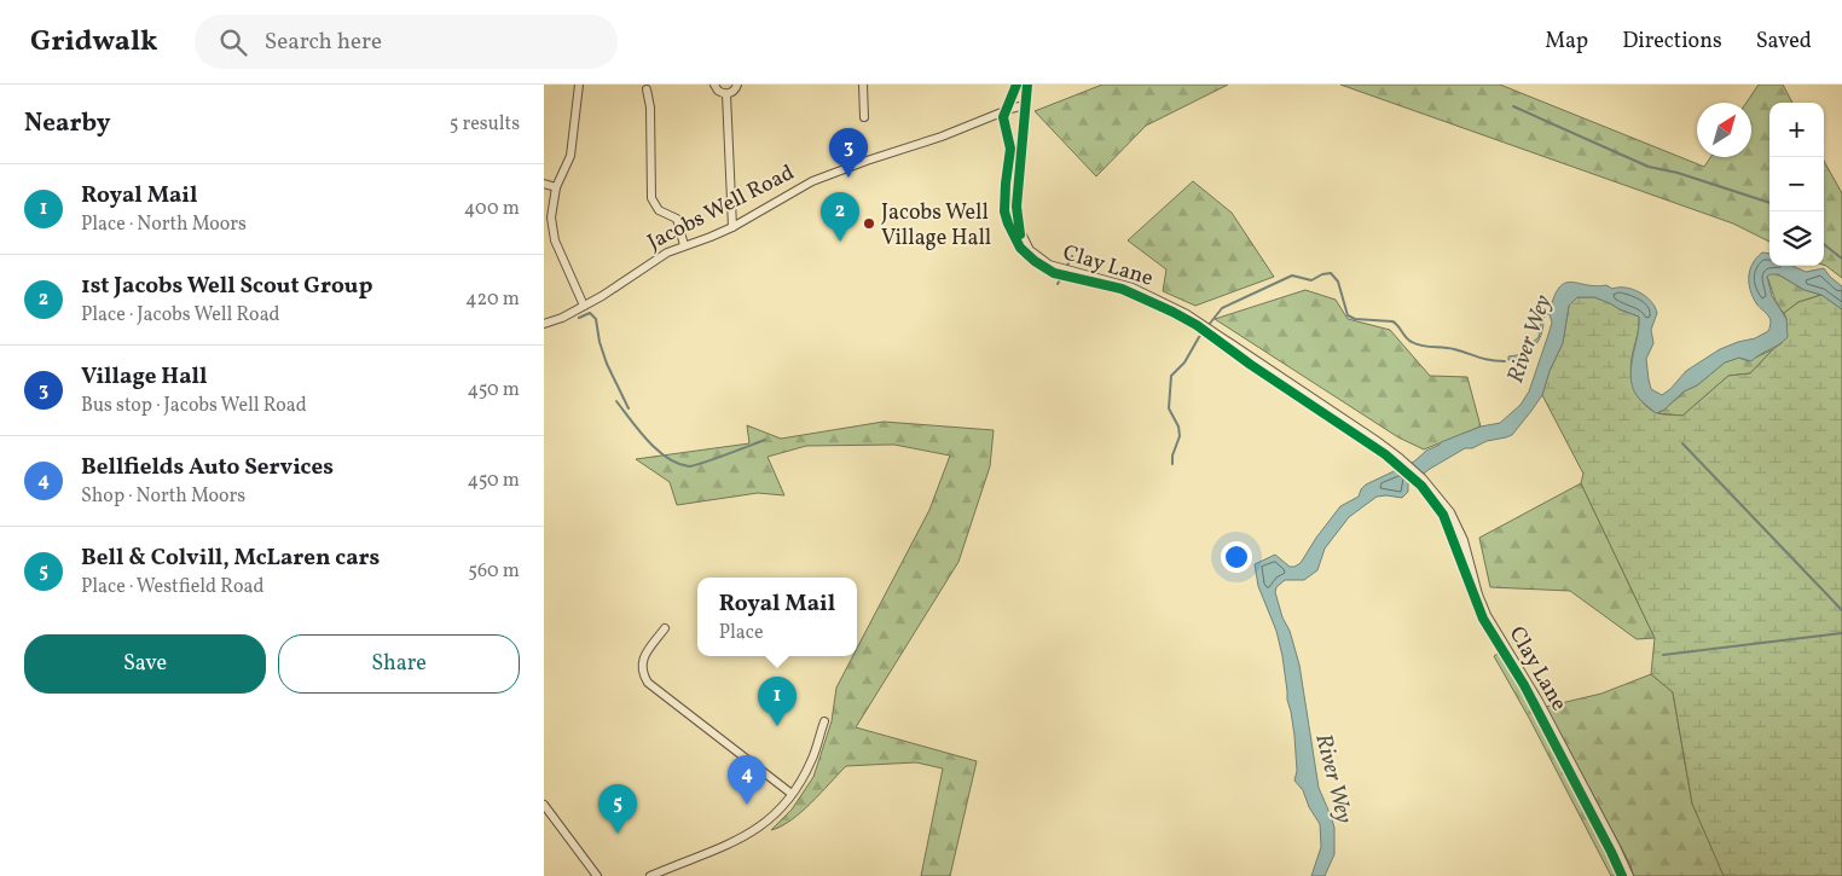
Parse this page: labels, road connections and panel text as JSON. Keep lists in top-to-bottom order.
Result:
{
  "streets": {
    "street": ["Jacobs Well Road", "Clay Lane"]
  },
  "crossings": [
    ["Jacobs Well Road", "Clay Lane"]
  ],
  "water": ["River Wey"],
  "places": ["Jacobs Well Village Hall"],
  "north": "top right",
  "page": {
    "header": "Gridwalk",
    "search": "Search here",
    "nav": ["Map", "Directions", "Saved"],
    "heading": ["Nearby", "5 results"],
    "map_buttons": ["+", "−"],
    "pins": [
      "3",
      "2",
      "1",
      "4",
      "5"
    ],
    "list": [
      {
        "mark": "1",
        "name": "Royal Mail",
        "note": "Place · North Moors",
        "value": "400 m"
      },
      {
        "mark": "2",
        "name": "1st Jacobs Well Scout Group",
        "note": "Place · Jacobs Well Road",
        "value": "420 m"
      },
      {
        "mark": "3",
        "name": "Village Hall",
        "note": "Bus stop · Jacobs Well Road",
        "value": "450 m"
      },
      {
        "mark": "4",
        "name": "Bellfields Auto Services",
        "note": "Shop · North Moors",
        "value": "450 m"
      },
      {
        "mark": "5",
        "name": "Bell & Colvill, McLaren cars",
        "note": "Place · Westfield Road",
        "value": "560 m"
      }
    ],
    "popup": ["Royal Mail", "Place"],
    "buttons": ["Save", "Share"]
  }
}
